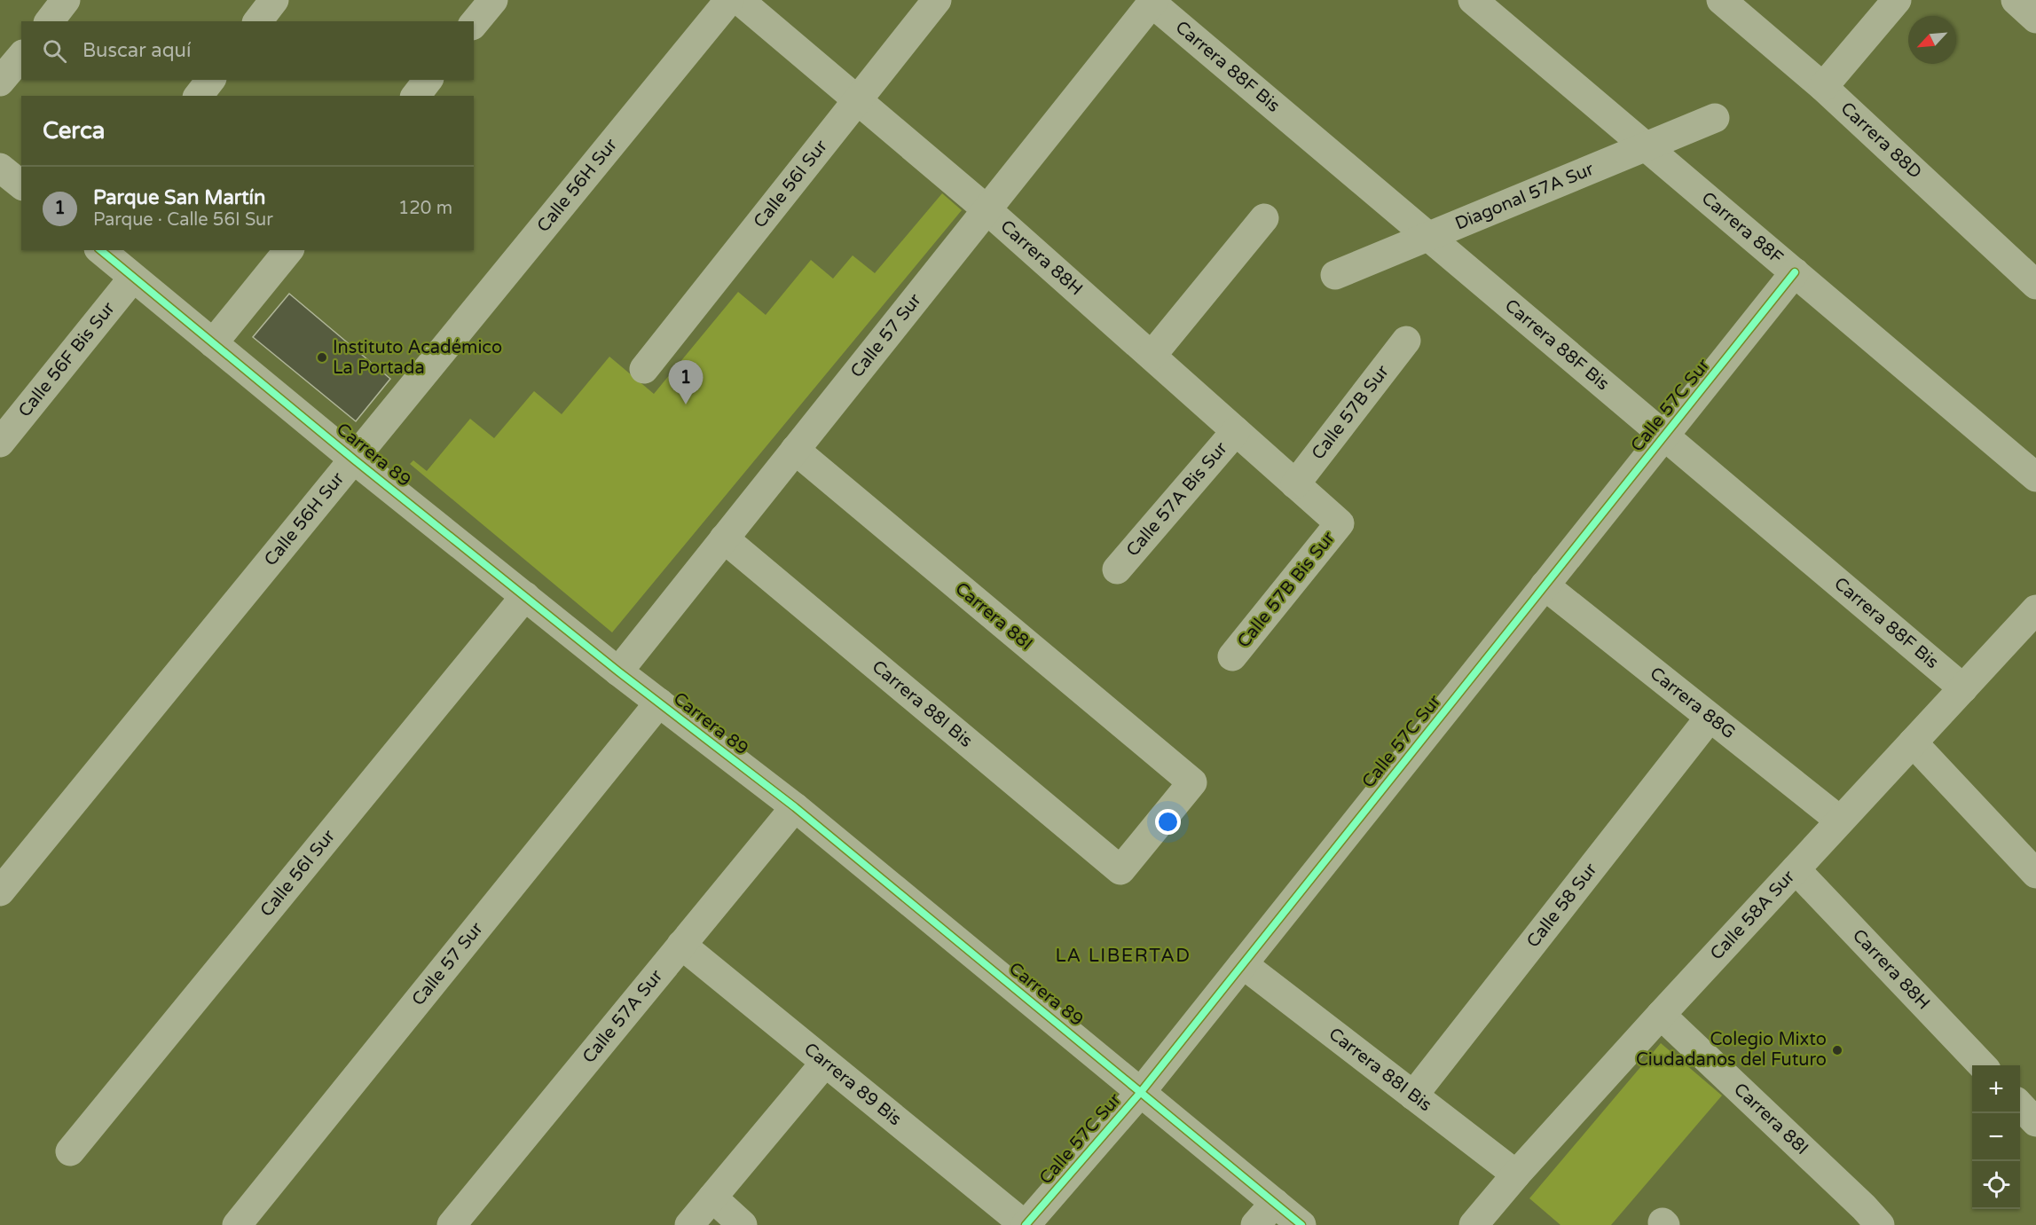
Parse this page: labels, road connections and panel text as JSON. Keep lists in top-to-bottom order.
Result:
{
  "streets": {
    "street": [
      "Carrera 88F Bis",
      "Carrera 88D",
      "Calle 56I Sur",
      "Calle 56H Sur",
      "Diagonal 57A Sur",
      "Carrera 88F",
      "Carrera 88H",
      "Calle 57 Sur",
      "Calle 56F Bis Sur",
      "Calle 57C Sur",
      "Calle 57B Sur",
      "Carrera 89",
      "Calle 57A Bis Sur",
      "Calle 57B Bis Sur",
      "Carrera 88I",
      "Carrera 88G",
      "Carrera 88I Bis",
      "Calle 58 Sur",
      "Calle 58A Sur",
      "Calle 57A Sur",
      "Carrera 89 Bis"
    ]
  },
  "crossings": [
    ["Carrera 88F Bis", "Diagonal 57A Sur"],
    ["Carrera 88F Bis", "Calle 57 Sur"],
    ["Carrera 88F Bis", "Calle 57C Sur"],
    ["Carrera 88F Bis", "Calle 58A Sur"],
    ["Calle 56I Sur", "Carrera 88H"],
    ["Calle 56I Sur", "Carrera 89"],
    ["Calle 56H Sur", "Carrera 89"],
    ["Diagonal 57A Sur", "Carrera 88F"],
    ["Carrera 88F", "Calle 57C Sur"],
    ["Carrera 88H", "Calle 57 Sur"],
    ["Carrera 88H", "Calle 57B Sur"],
    ["Carrera 88H", "Calle 57A Bis Sur"],
    ["Carrera 88H", "Calle 57B Bis Sur"],
    ["Carrera 88H", "Calle 58A Sur"],
    ["Calle 57 Sur", "Carrera 89"],
    ["Calle 57 Sur", "Carrera 88I"],
    ["Calle 57 Sur", "Carrera 88I Bis"],
    ["Calle 56F Bis Sur", "Carrera 89"],
    ["Calle 57C Sur", "Carrera 89"],
    ["Calle 57C Sur", "Carrera 88G"],
    ["Calle 57C Sur", "Carrera 88I Bis"],
    ["Calle 57C Sur", "Carrera 89 Bis"],
    ["Carrera 89", "Calle 57A Sur"],
    ["Carrera 88I", "Carrera 88I Bis"],
    ["Carrera 88I", "Calle 58A Sur"],
    ["Carrera 88G", "Calle 58 Sur"],
    ["Carrera 88G", "Calle 58A Sur"],
    ["Carrera 88I Bis", "Calle 58 Sur"],
    ["Carrera 88I Bis", "Calle 58A Sur"],
    ["Calle 57A Sur", "Carrera 89 Bis"]
  ],
  "districts": ["LA LIBERTAD"],
  "places": ["Instituto Académico La Portada", "Colegio Mixto Ciudadanos del Futuro"],
  "north": "bottom left",
  "page": {
    "search": "Buscar aquí",
    "heading": "Cerca",
    "list": [
      {
        "mark": "1",
        "name": "Parque San Martín",
        "note": "Parque · Calle 56I Sur",
        "value": "120 m"
      }
    ],
    "pins": "1",
    "map_buttons": ["+", "−"]
  }
}
